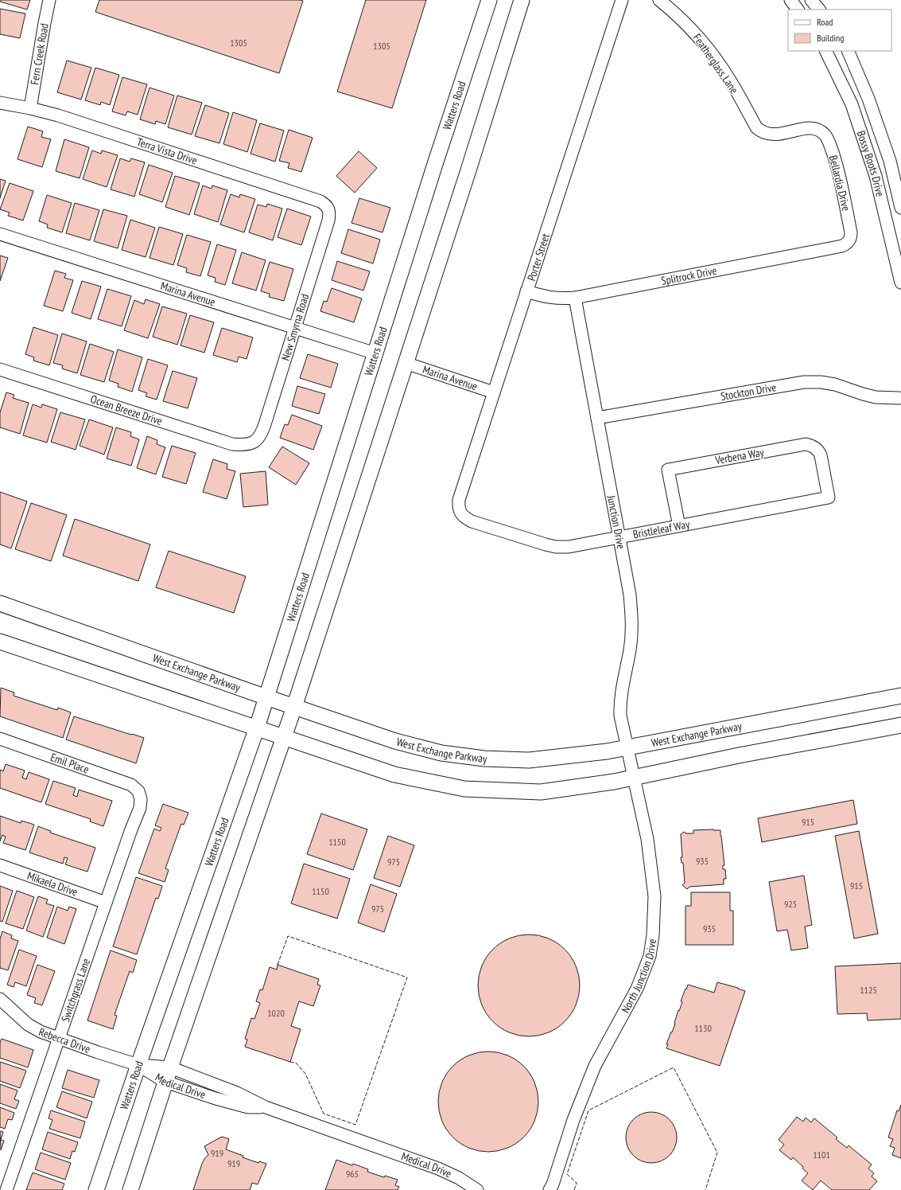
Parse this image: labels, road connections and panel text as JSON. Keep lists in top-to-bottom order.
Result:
{
  "streets": {
    "main road": ["Watters Road", "West Exchange Parkway"],
    "street": [
      "Fern Creek Road",
      "Featherglass Lane",
      "Terra Vista Drive",
      "Bossy Boots Drive",
      "Bellardia Drive",
      "Porter Street",
      "Splitrock Drive",
      "Marina Avenue",
      "New Smyrna Road",
      "Stockton Drive",
      "Ocean Breeze Drive",
      "Verbena Way",
      "Junction Drive",
      "Bristleleaf Way",
      "Emil Place",
      "Mikaela Drive",
      "North Junction Drive",
      "Switchgrass Lane",
      "Rebecca Drive",
      "Medical Drive"
    ]
  },
  "crossings": [
    ["Fern Creek Road", "Terra Vista Drive"],
    ["Featherglass Lane", "Bellardia Drive"],
    ["Watters Road", "Marina Avenue"],
    ["Watters Road", "West Exchange Parkway"],
    ["Watters Road", "Rebecca Drive"],
    ["Watters Road", "Medical Drive"],
    ["Terra Vista Drive", "New Smyrna Road"],
    ["Bellardia Drive", "Splitrock Drive"],
    ["Porter Street", "Splitrock Drive"],
    ["Porter Street", "Marina Avenue"],
    ["Porter Street", "Bristleleaf Way"],
    ["Splitrock Drive", "Junction Drive"],
    ["Marina Avenue", "New Smyrna Road"],
    ["New Smyrna Road", "Ocean Breeze Drive"],
    ["Stockton Drive", "Junction Drive"],
    ["Verbena Way", "Bristleleaf Way"],
    ["Junction Drive", "Bristleleaf Way"],
    ["Junction Drive", "West Exchange Parkway"],
    ["Junction Drive", "North Junction Drive"],
    ["West Exchange Parkway", "North Junction Drive"],
    ["Emil Place", "Switchgrass Lane"],
    ["Mikaela Drive", "Switchgrass Lane"],
    ["Switchgrass Lane", "Rebecca Drive"],
    ["Rebecca Drive", "Medical Drive"]
  ],
  "house_numbers": [
    "1305",
    "1305",
    "915",
    "1150",
    "935",
    "975",
    "915",
    "1150",
    "925",
    "975",
    "935",
    "1125",
    "1020",
    "1130",
    "919",
    "1101",
    "919",
    "965"
  ],
  "legend": ["Road", "Building"]
}
